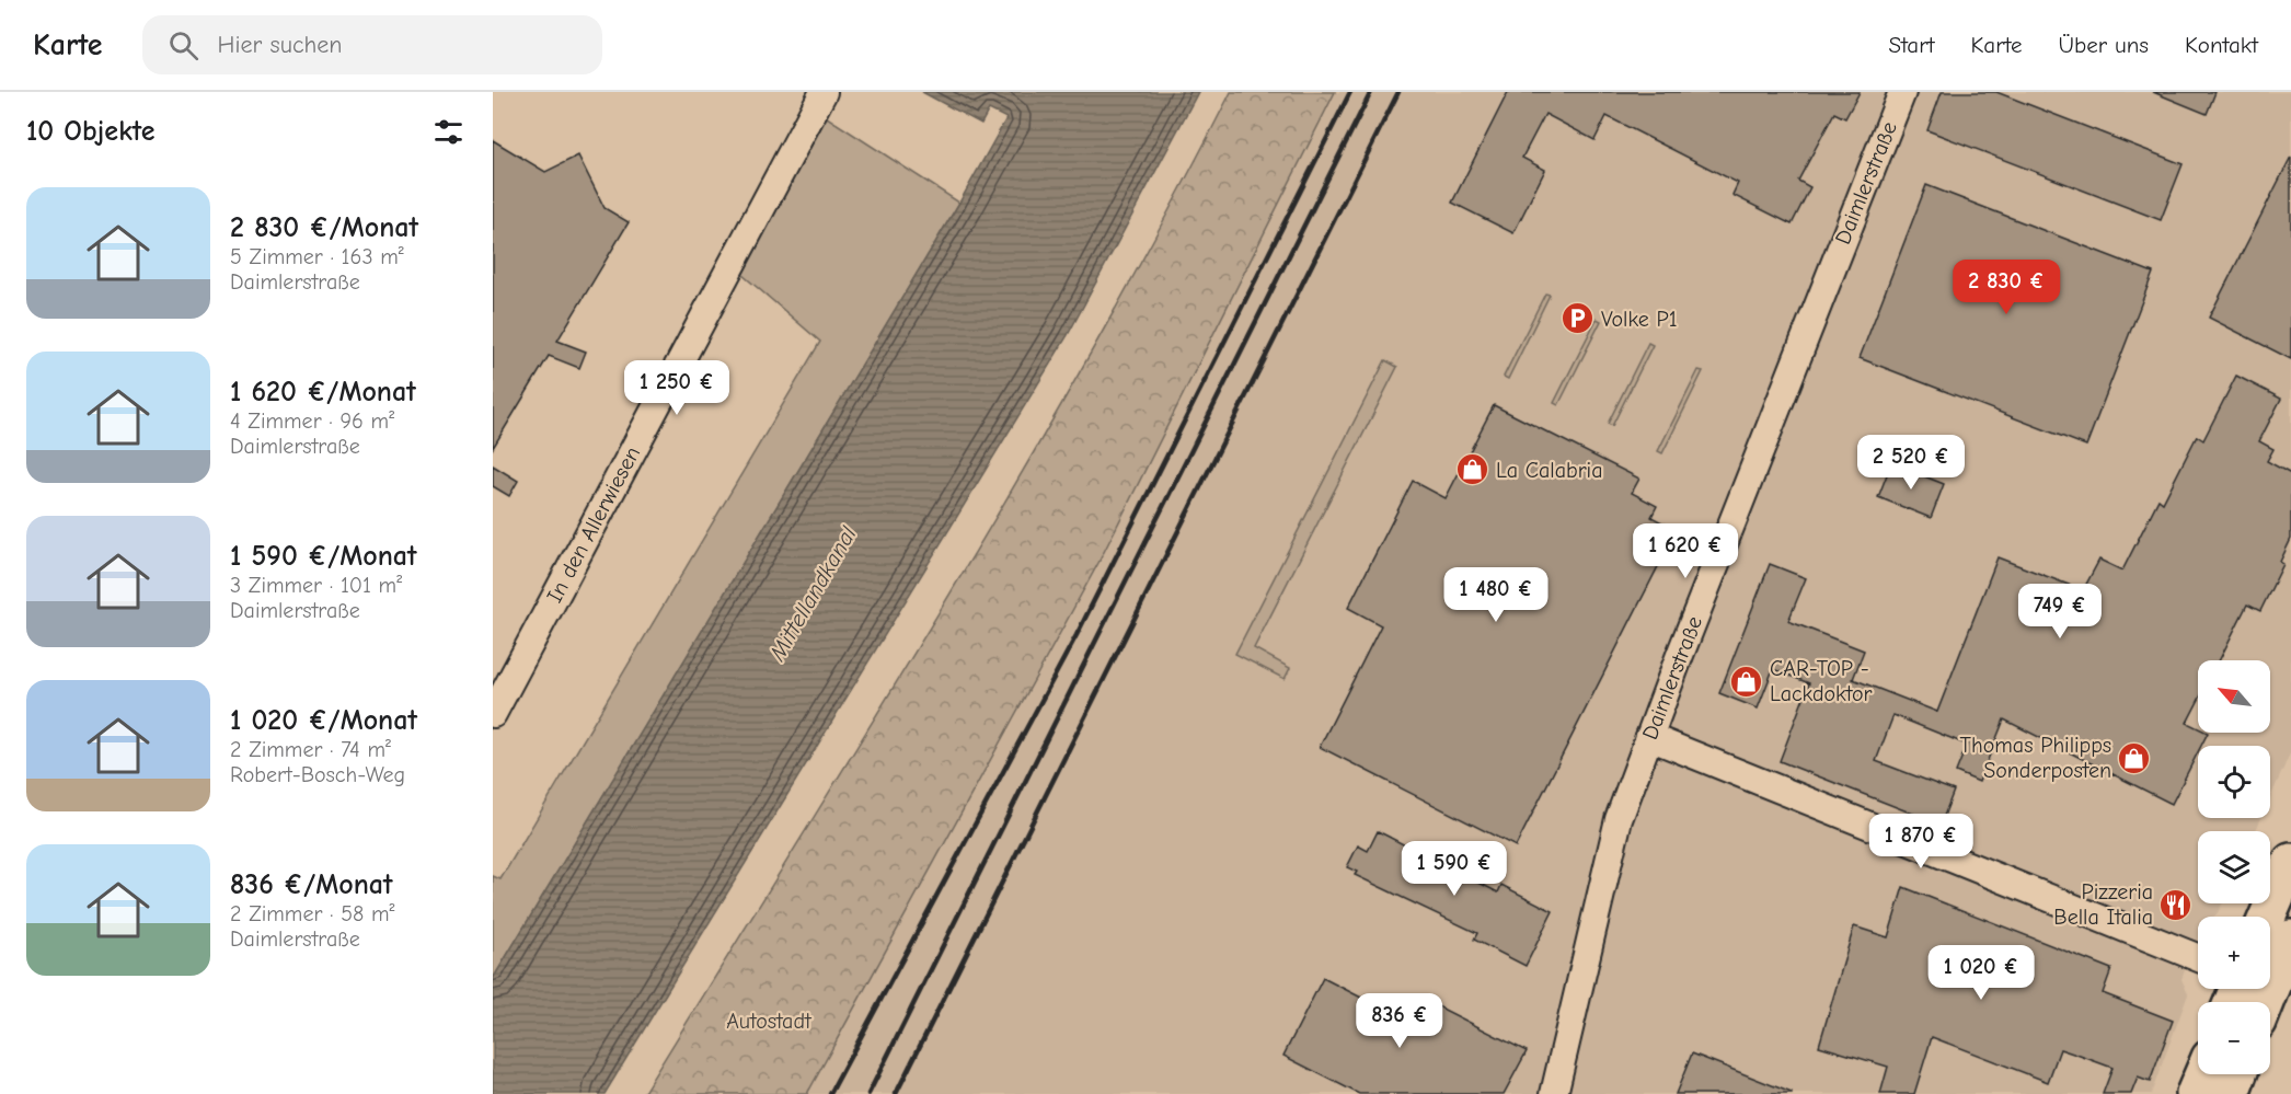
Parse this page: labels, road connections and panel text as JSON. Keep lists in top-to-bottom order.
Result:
{
  "streets": {
    "street": ["Daimlerstraße", "In den Allerwiesen"]
  },
  "water": ["Mittellandkanal"],
  "parks": ["Autostadt"],
  "places": {
    "parking": ["Volke P1"],
    "shop": ["La Calabria", "CAR-TOP - Lackdoktor", "Thomas Philipps Sonderposten"],
    "restaurant": ["Pizzeria Bella Italia"]
  },
  "north": "top left",
  "page": {
    "header": "Karte",
    "search": "Hier suchen",
    "nav": [
      "Start",
      "Karte",
      "Über uns",
      "Kontakt"
    ],
    "heading": "10 Objekte",
    "list": [
      {
        "name": "2 830 €/Monat",
        "note": "5 Zimmer · 163 m² · Daimlerstraße"
      },
      {
        "name": "1 620 €/Monat",
        "note": "4 Zimmer · 96 m² · Daimlerstraße"
      },
      {
        "name": "1 590 €/Monat",
        "note": "3 Zimmer · 101 m² · Daimlerstraße"
      },
      {
        "name": "1 020 €/Monat",
        "note": "2 Zimmer · 74 m² · Robert-Bosch-Weg"
      },
      {
        "name": "836 €/Monat",
        "note": "2 Zimmer · 58 m² · Daimlerstraße"
      }
    ],
    "price": [
      "2 830 €",
      "1 250 €",
      "2 520 €",
      "1 620 €",
      "1 480 €",
      "749 €",
      "1 870 €",
      "1 590 €",
      "1 020 €",
      "836 €"
    ],
    "map_buttons": ["+", "−"]
  }
}
